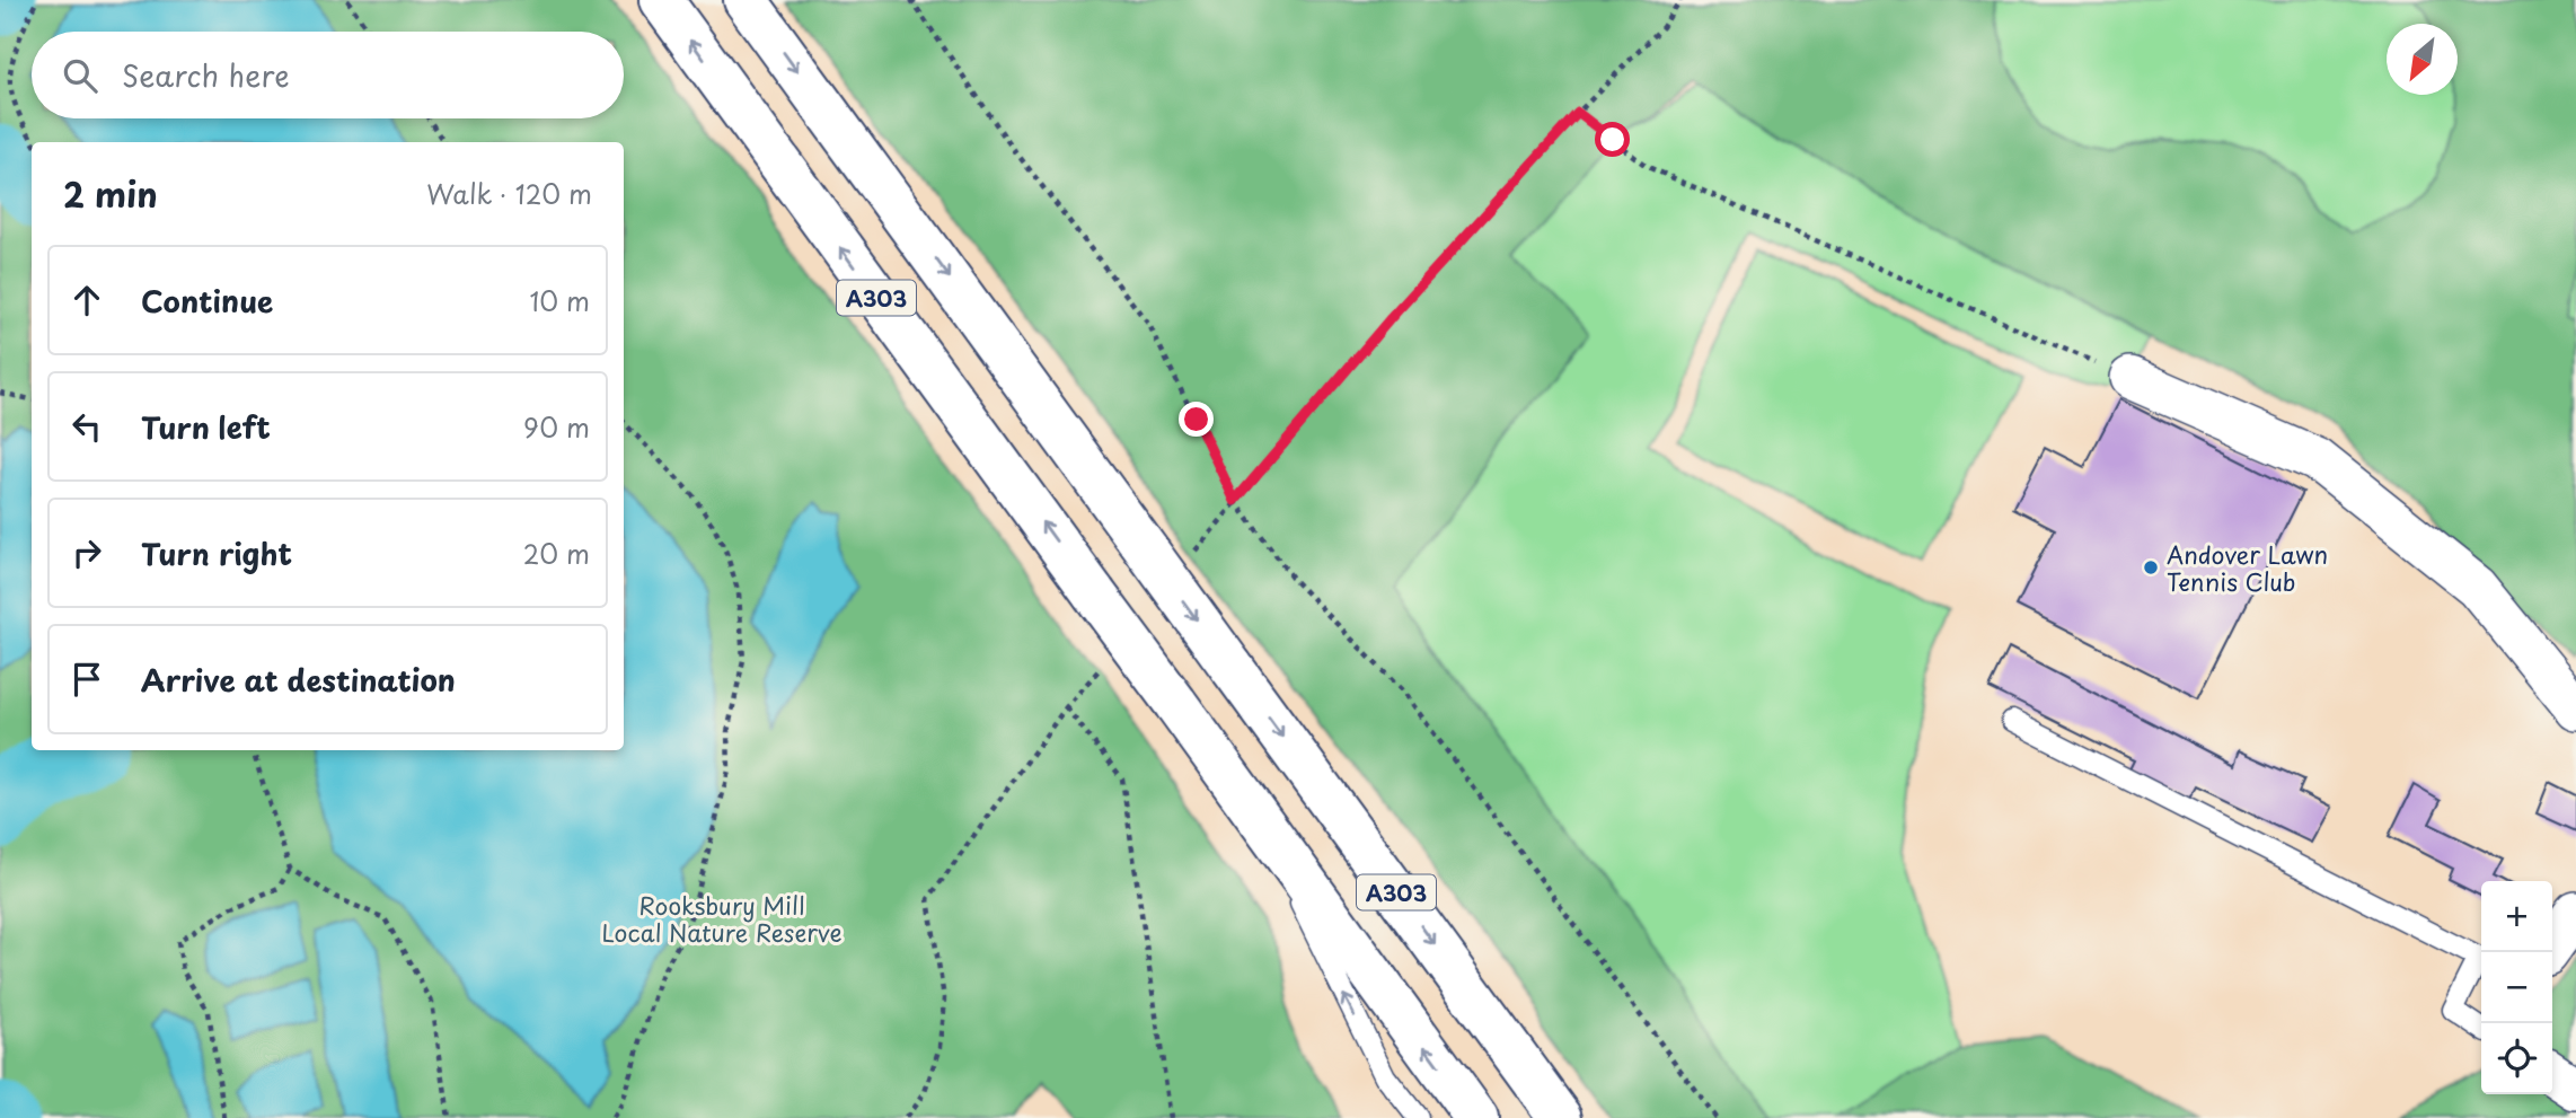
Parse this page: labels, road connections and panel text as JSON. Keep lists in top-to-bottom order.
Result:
{
  "streets": {
    "highway": ["A303"]
  },
  "parks": ["Rooksbury Mill Local Nature Reserve"],
  "places": ["Andover Lawn Tennis Club"],
  "north": "bottom left",
  "page": {
    "search": "Search here",
    "heading": ["2 min", "Walk · 120 m"],
    "list": [
      ["Continue", "10 m"],
      ["Turn left", "90 m"],
      ["Turn right", "20 m"],
      "Arrive at destination"
    ],
    "map_buttons": ["+", "−"]
  }
}
